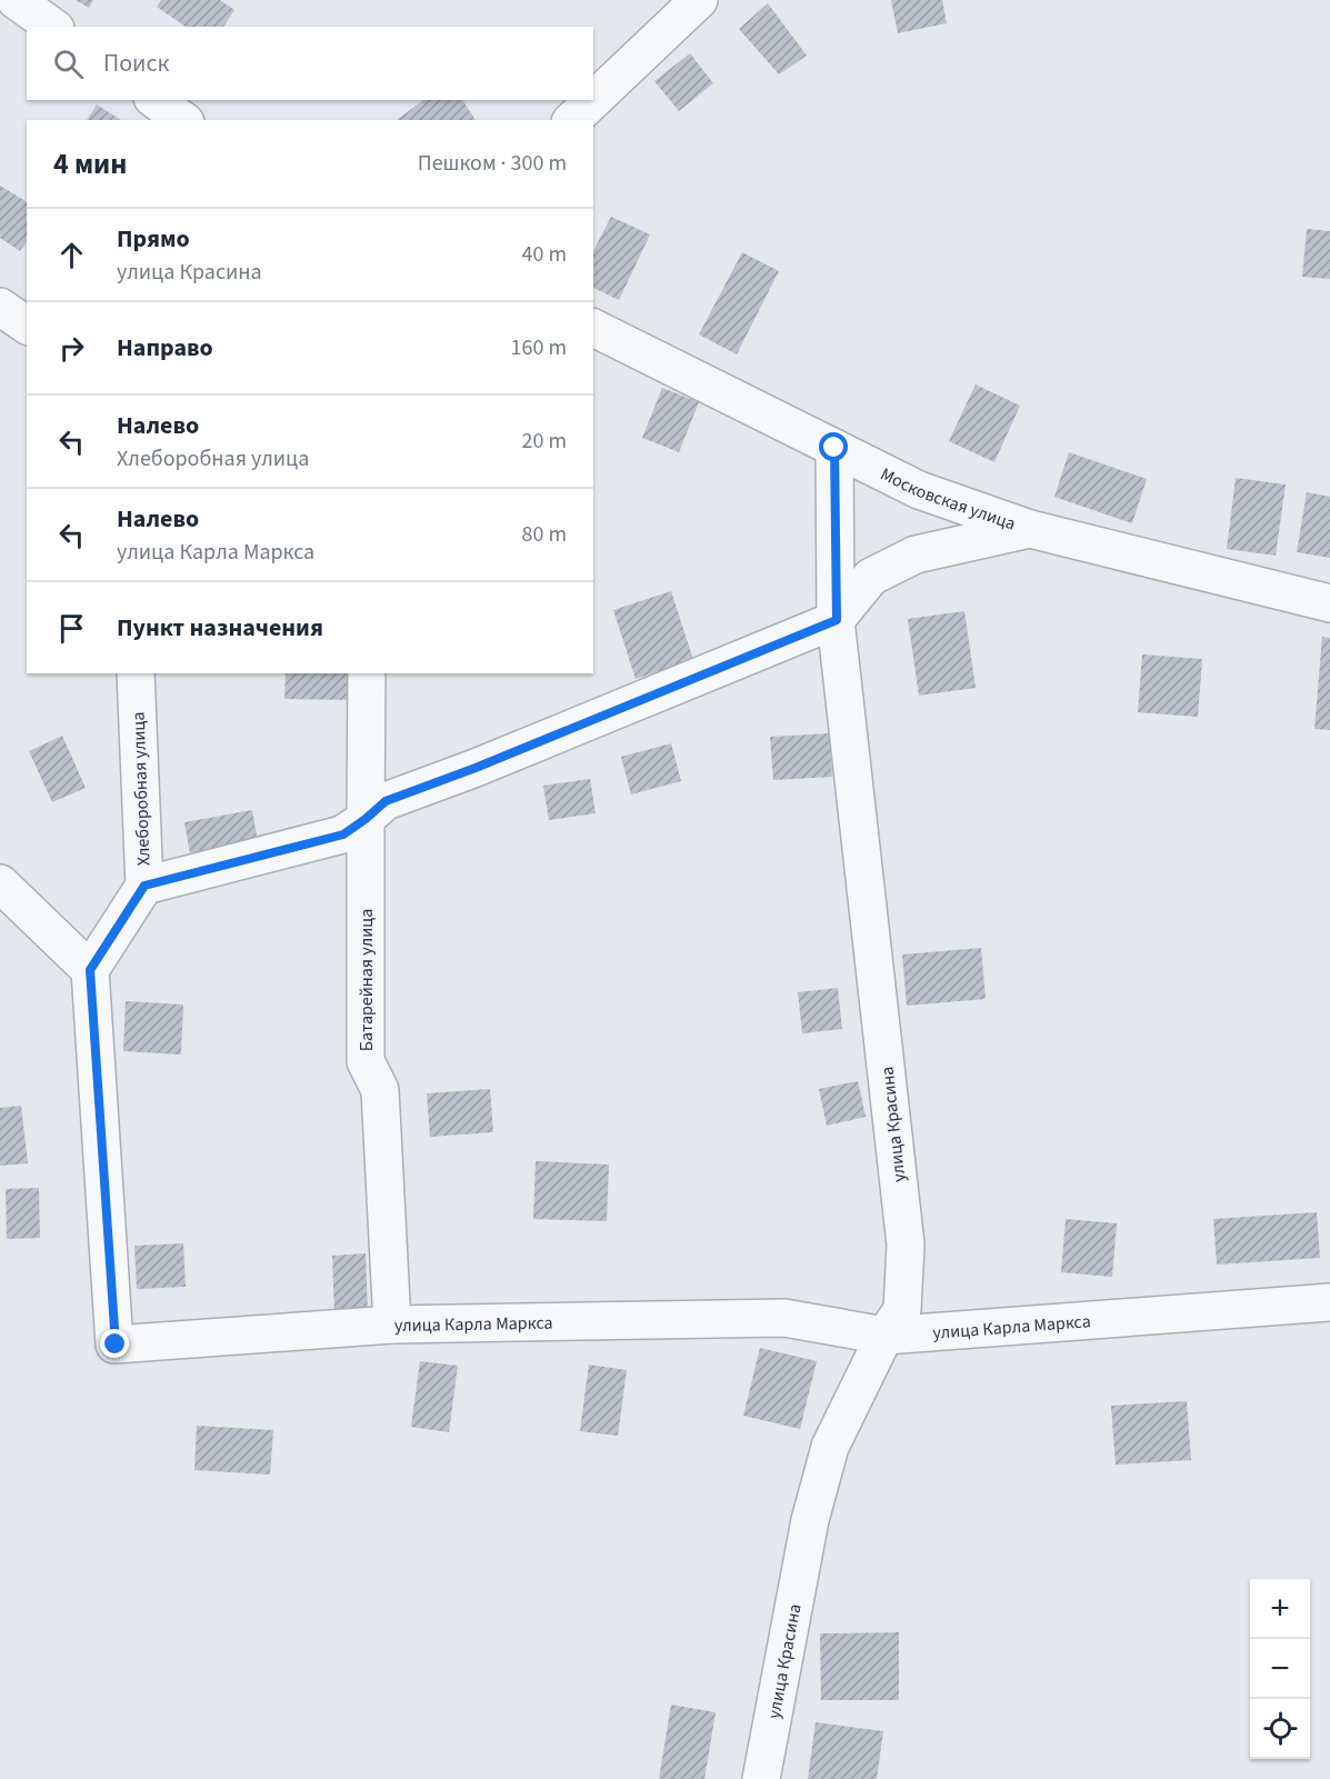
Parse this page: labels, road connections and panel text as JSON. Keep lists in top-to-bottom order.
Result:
{
  "streets": {
    "street": [
      "Московская улица",
      "Хлеборобная улица",
      "Батарейная улица",
      "улица Красина",
      "улица Карла Маркса"
    ]
  },
  "crossings": [
    ["Московская улица", "улица Красина"],
    ["Хлеборобная улица", "улица Карла Маркса"],
    ["Батарейная улица", "улица Карла Маркса"],
    ["улица Красина", "улица Карла Маркса"]
  ],
  "page": {
    "search": "Поиск",
    "heading": ["4 мин", "Пешком · 300 m"],
    "list": [
      ["Прямо", "улица Красина", "40 m"],
      ["Направо", "160 m"],
      ["Налево", "Хлеборобная улица", "20 m"],
      ["Налево", "улица Карла Маркса", "80 m"],
      "Пункт назначения"
    ],
    "map_buttons": ["+", "−"]
  }
}
